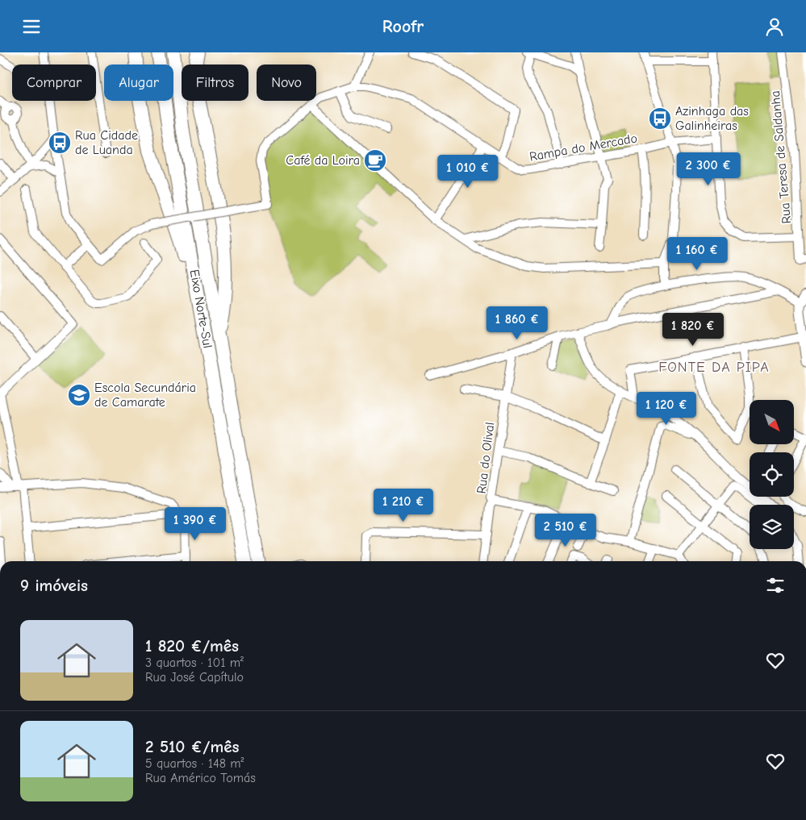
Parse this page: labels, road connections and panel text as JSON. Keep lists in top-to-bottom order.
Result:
{
  "streets": {
    "highway": ["Eixo Norte-Sul"],
    "street": ["Rampa do Mercado", "Rua Teresa de Saldanha", "Rua do Olival"]
  },
  "districts": ["FONTE DA PIPA"],
  "places": {
    "bus stop": ["Azinhaga das Galinheiras", "Rua Cidade de Luanda"],
    "cafe": ["Café da Loira"],
    "school or university": ["Escola Secundária de Camarate"]
  },
  "north": "bottom right",
  "page": {
    "header": "Roofr",
    "chip": [
      "Comprar",
      "Alugar",
      "Filtros",
      "Novo"
    ],
    "price": [
      "2 300 €",
      "1 010 €",
      "1 160 €",
      "1 860 €",
      "1 820 €",
      "1 120 €",
      "1 210 €",
      "1 390 €",
      "2 510 €"
    ],
    "heading": "9 imóveis",
    "list": [
      {
        "name": "1 820 €/mês",
        "note": "3 quartos · 101 m² · Rua José Capítulo"
      },
      {
        "name": "2 510 €/mês",
        "note": "5 quartos · 148 m² · Rua Américo Tomás"
      }
    ]
  }
}
